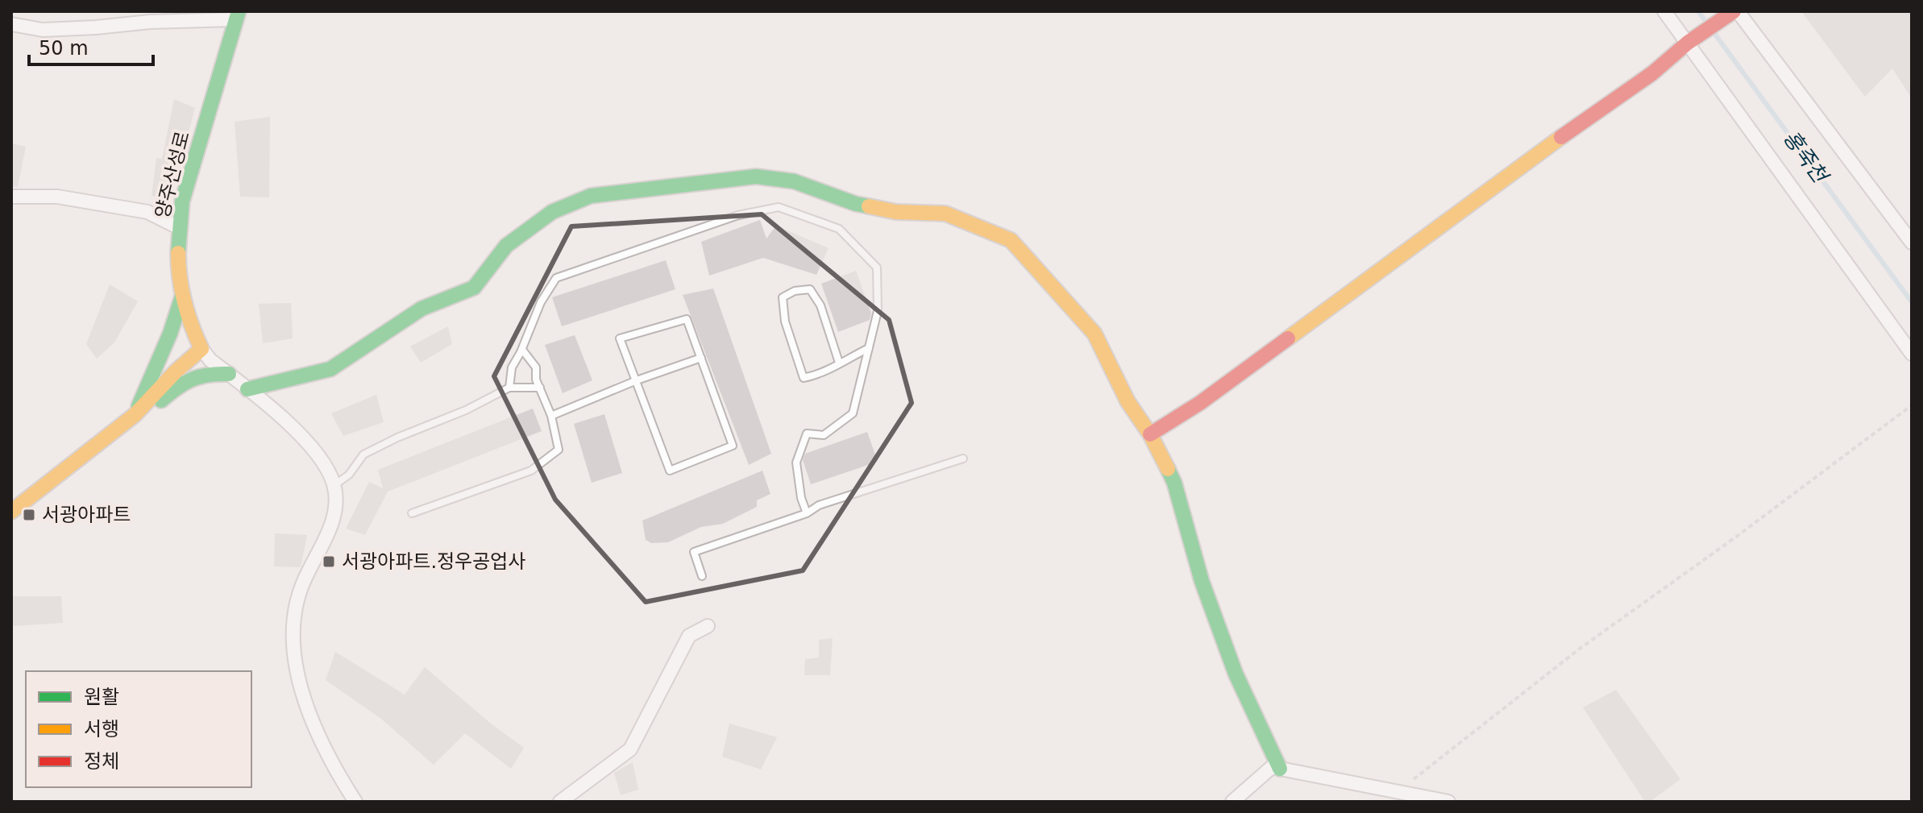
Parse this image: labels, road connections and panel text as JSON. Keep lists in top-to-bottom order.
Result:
{
  "streets": {
    "street": ["양주산성로"]
  },
  "water": ["홍죽천"],
  "places": {
    "transit": ["서광아파트", "서광아파트.정우공업사"]
  },
  "legend": ["원활", "서행", "정체"],
  "scale_bar": "50 m"
}
